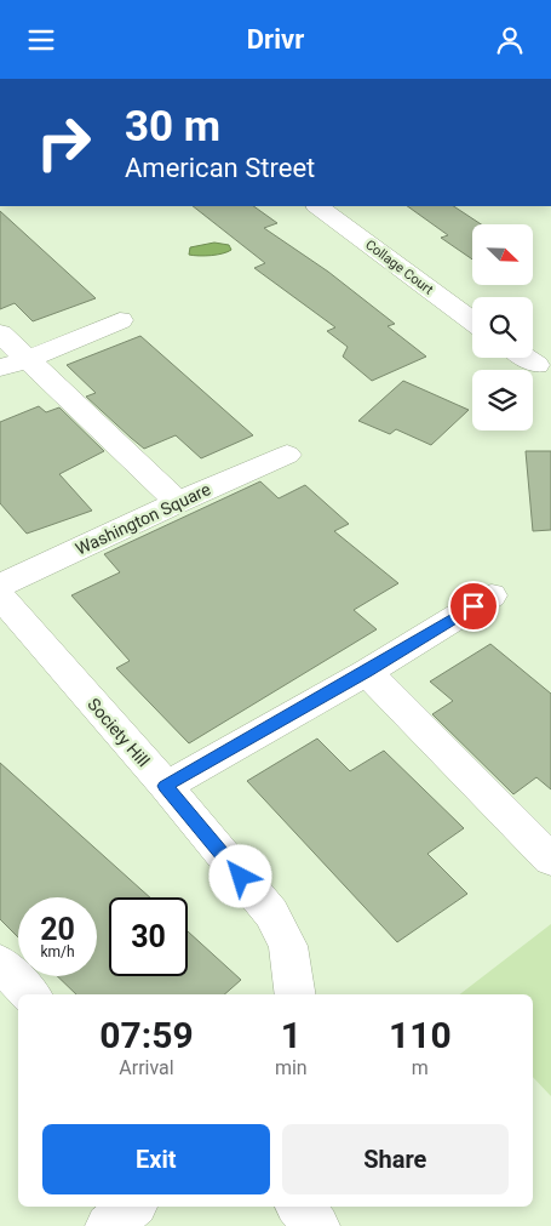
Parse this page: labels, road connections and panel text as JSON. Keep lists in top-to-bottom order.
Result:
{
  "streets": {
    "street": ["Collage Court", "Washington Square", "Society Hill"]
  },
  "north": "bottom right",
  "page": {
    "header": "Drivr",
    "turn": ["30 m", "American Street"],
    "speed": "20 km/h",
    "limit": "30",
    "eta": [
      "07:59",
      "Arrival",
      "1",
      "min",
      "110",
      "m"
    ],
    "buttons": ["Exit", "Share"]
  }
}
